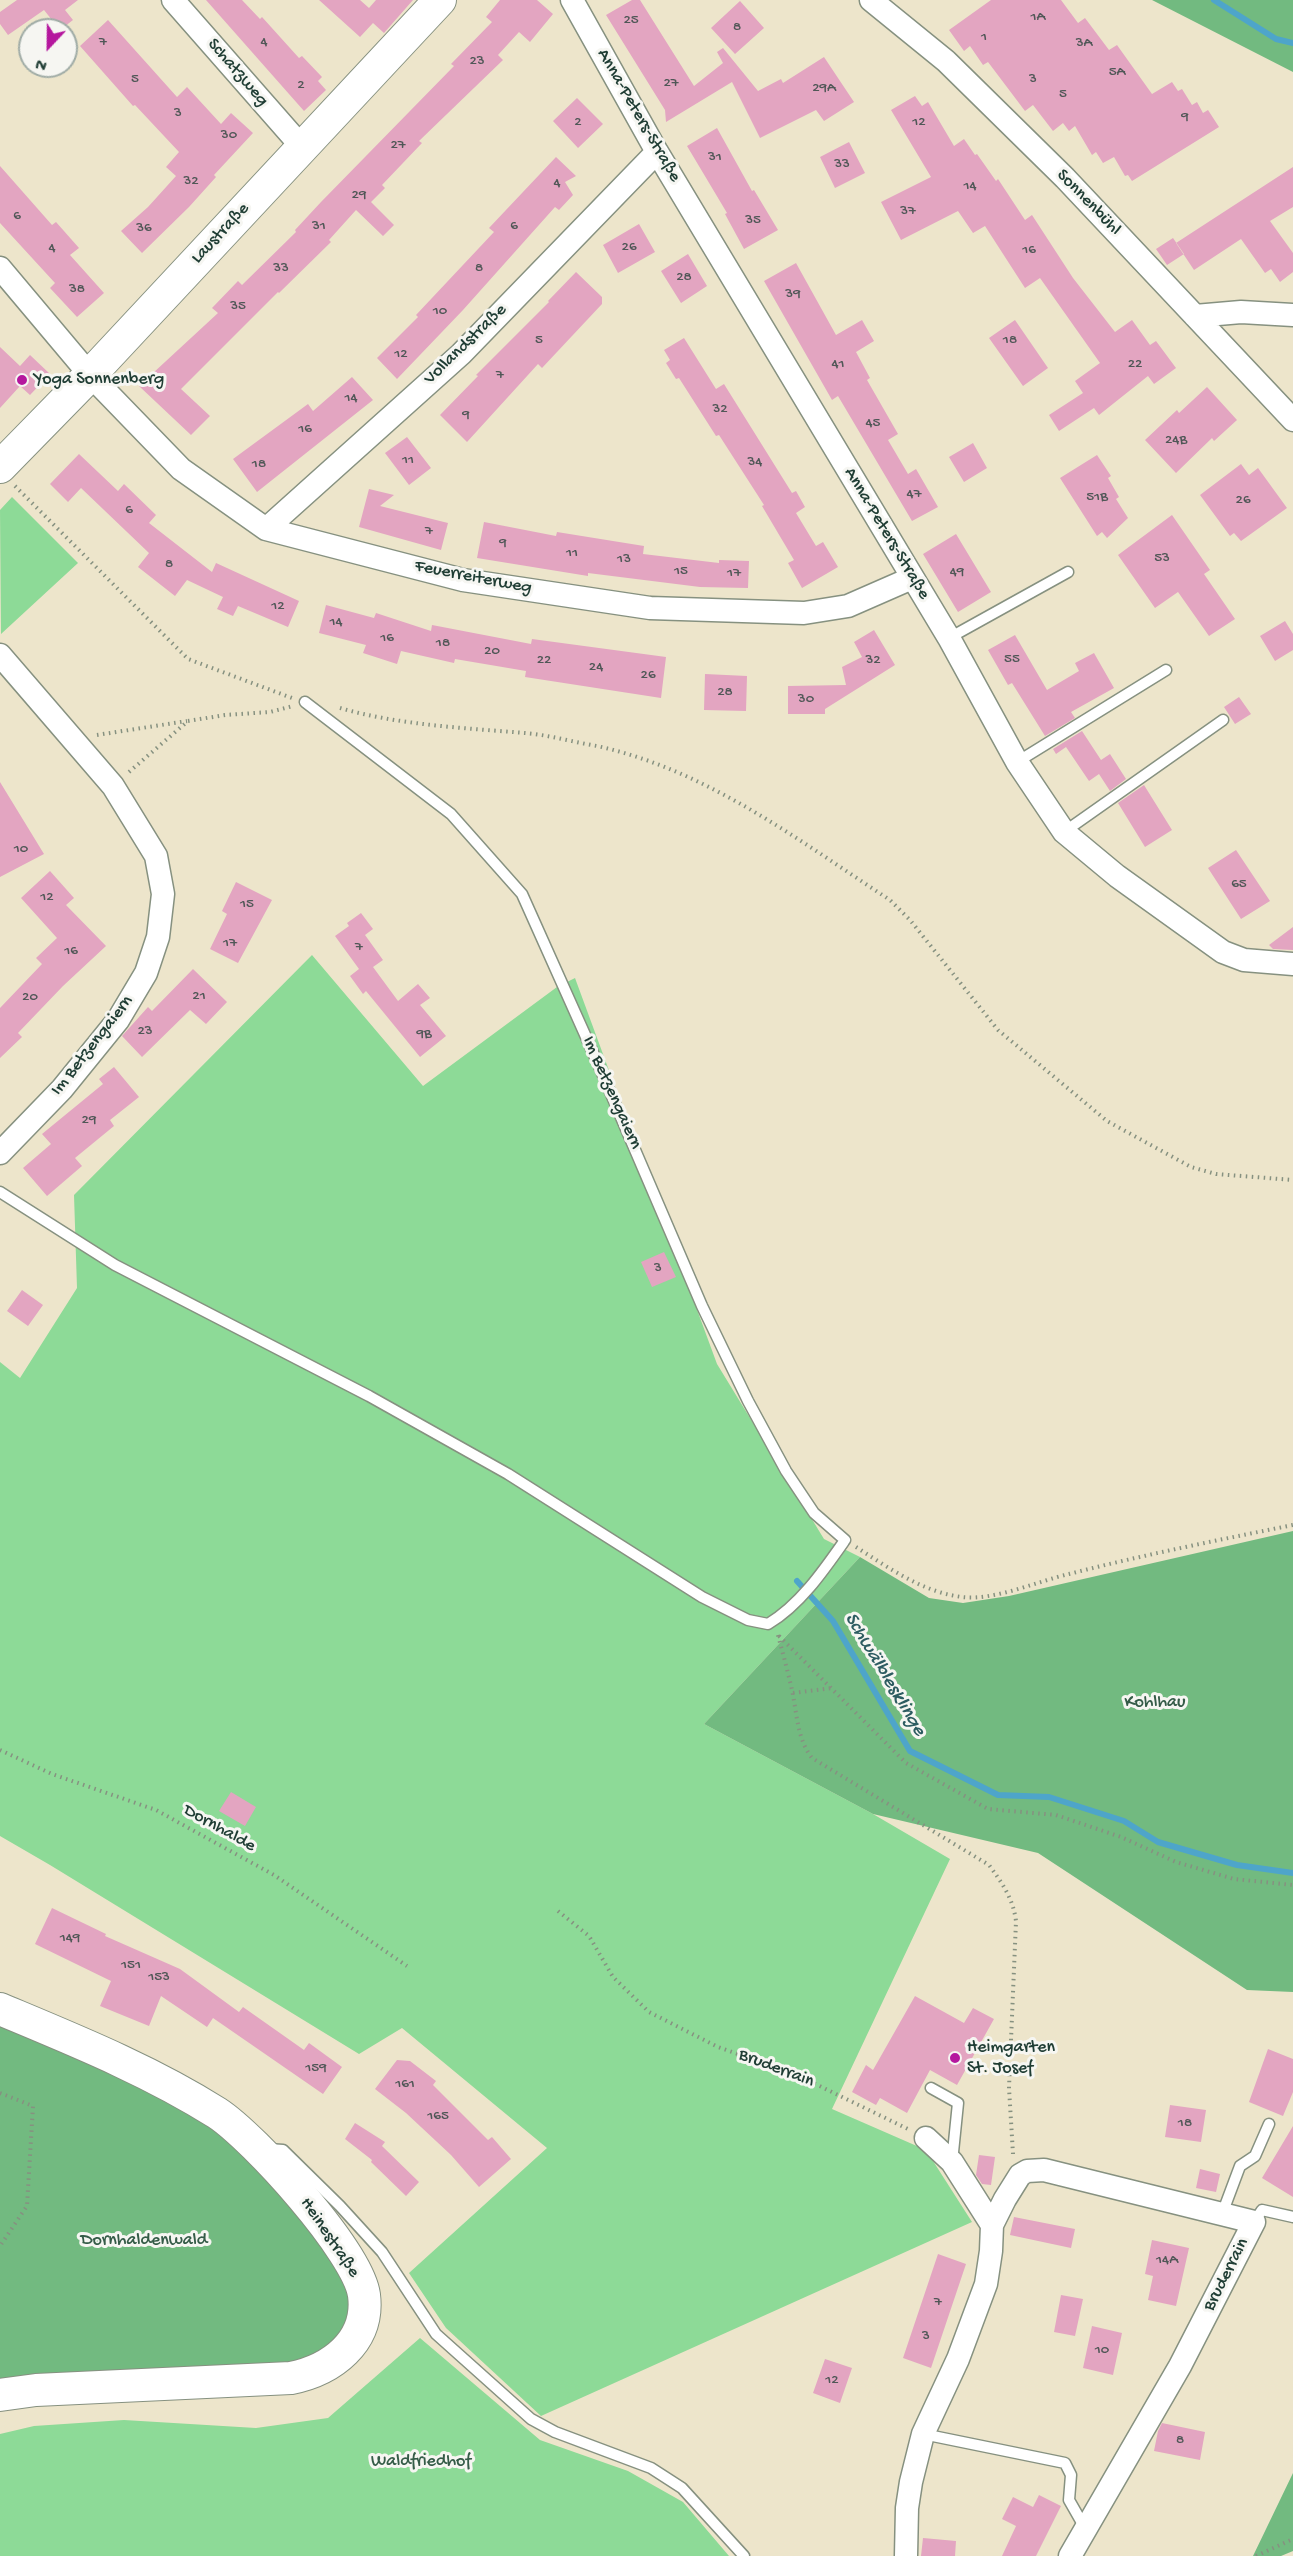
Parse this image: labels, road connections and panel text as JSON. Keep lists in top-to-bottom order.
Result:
{
  "streets": {
    "main road": ["Laustraße", "Heinestraße"],
    "street": [
      "Schatzweg",
      "Anna-Peters-Straße",
      "Sonnenbühl",
      "Vollandstraße",
      "Feuerreiterweg",
      "Im Betzengaiern",
      "Bruderrain"
    ],
    "path": ["Dornhalde"]
  },
  "crossings": [
    ["Schatzweg", "Laustraße"],
    ["Anna-Peters-Straße", "Vollandstraße"],
    ["Anna-Peters-Straße", "Feuerreiterweg"],
    ["Laustraße", "Feuerreiterweg"],
    ["Vollandstraße", "Feuerreiterweg"]
  ],
  "water": ["Schwälblesklinge"],
  "parks": ["Kohlhau", "Dornhaldenwald", "Waldfriedhof"],
  "places": ["Yoga Sonnenberg", "Heimgarten St. Josef"],
  "house_numbers": [
    "1A",
    "25",
    "8",
    "1",
    "7",
    "4",
    "3A",
    "23",
    "5A",
    "5",
    "3",
    "27",
    "2",
    "29A",
    "5",
    "3",
    "9",
    "2",
    "12",
    "30",
    "27",
    "31",
    "33",
    "32",
    "4",
    "14",
    "29",
    "37",
    "6",
    "35",
    "31",
    "6",
    "36",
    "26",
    "4",
    "16",
    "33",
    "8",
    "28",
    "38",
    "39",
    "35",
    "10",
    "5",
    "18",
    "12",
    "41",
    "22",
    "7",
    "14",
    "32",
    "9",
    "45",
    "16",
    "24B",
    "11",
    "34",
    "18",
    "47",
    "51B",
    "26",
    "6",
    "7",
    "9",
    "11",
    "53",
    "13",
    "8",
    "15",
    "49",
    "17",
    "12",
    "14",
    "16",
    "18",
    "20",
    "55",
    "22",
    "32",
    "24",
    "26",
    "28",
    "30",
    "10",
    "65",
    "12",
    "15",
    "17",
    "7",
    "16",
    "21",
    "20",
    "23",
    "9B",
    "29",
    "3",
    "149",
    "151",
    "153",
    "159",
    "161",
    "165",
    "18",
    "14A",
    "7",
    "3",
    "10",
    "12",
    "8"
  ],
  "north": "bottom"
}
